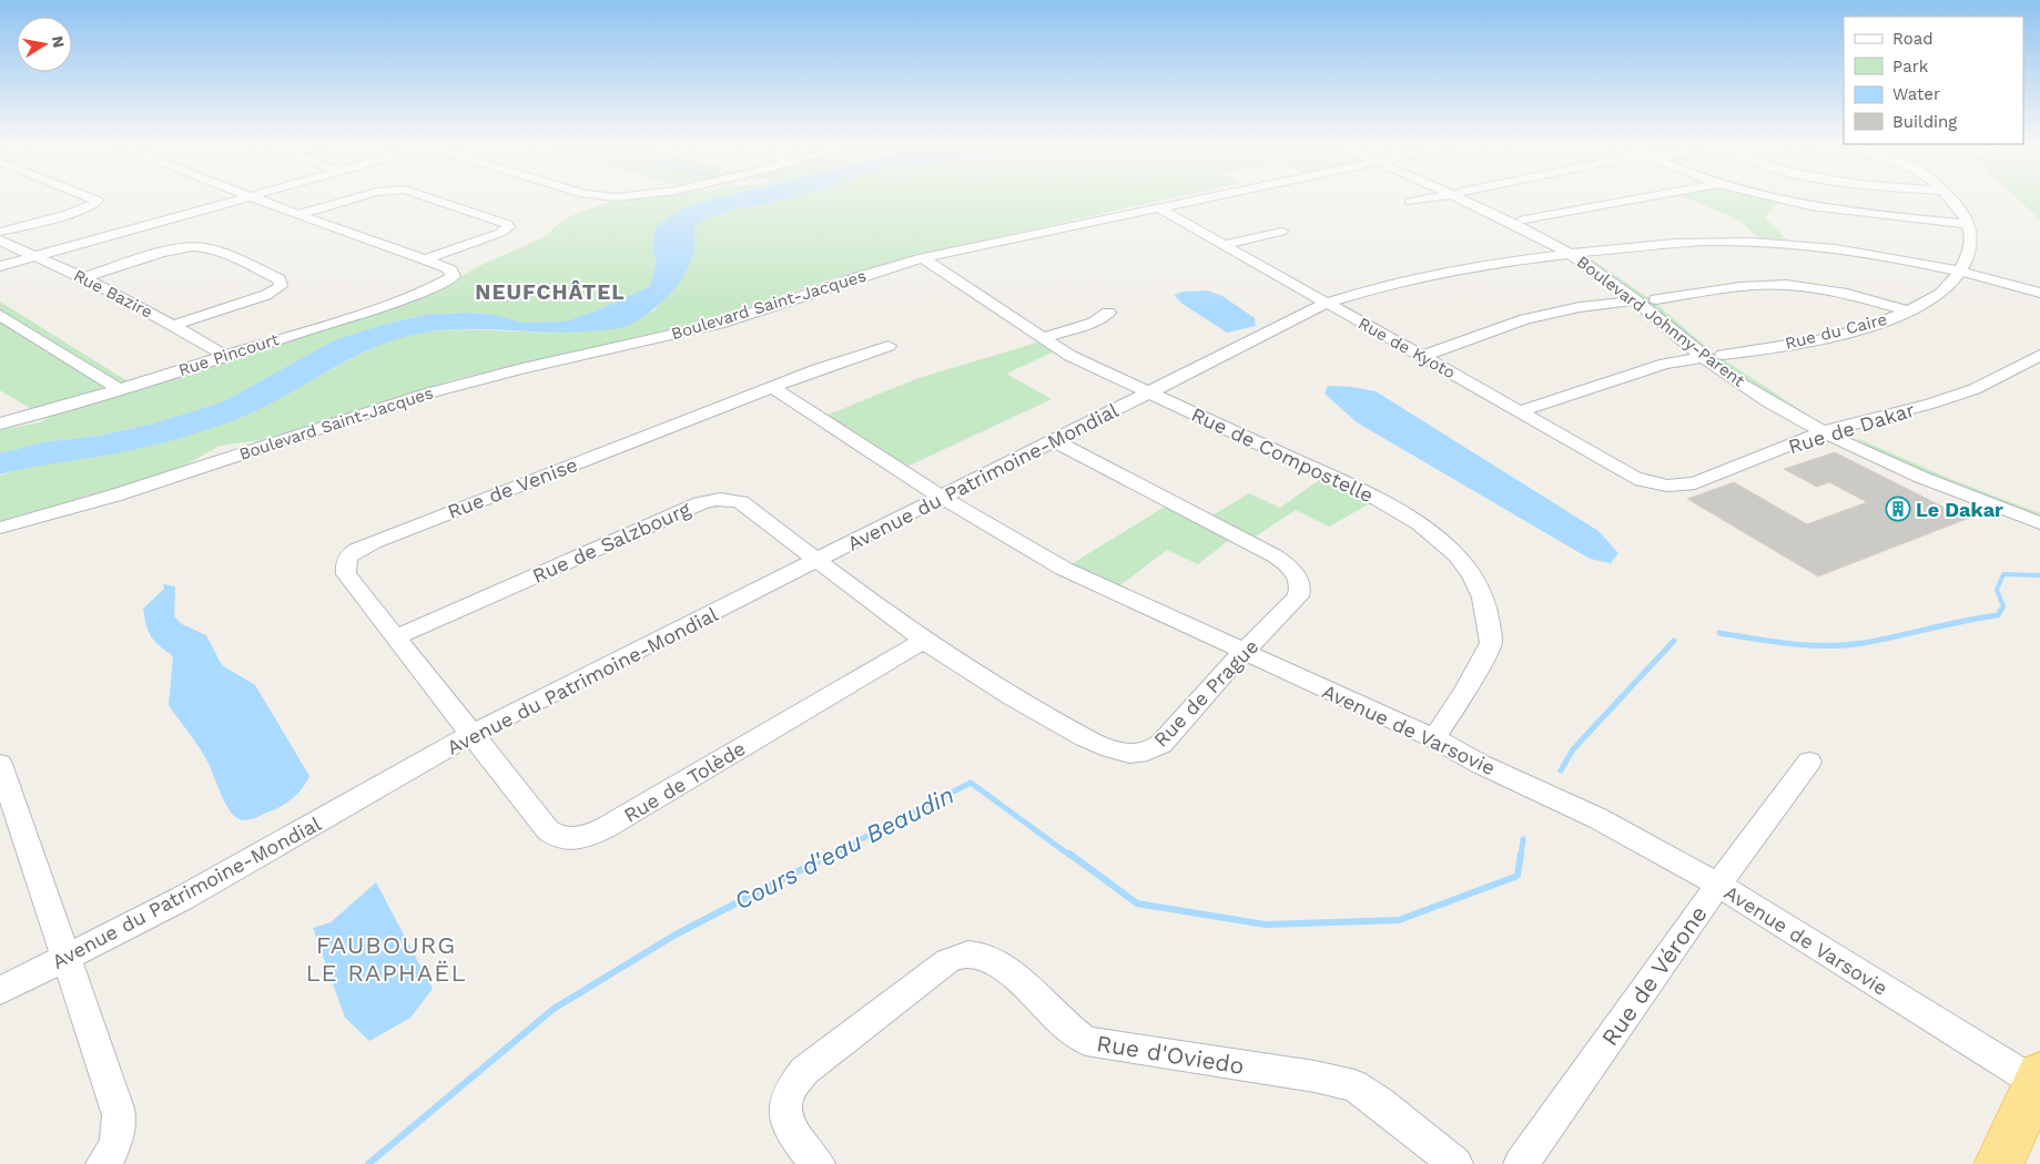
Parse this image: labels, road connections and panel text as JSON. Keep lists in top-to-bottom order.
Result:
{
  "streets": {
    "street": [
      "Rue Bazire",
      "Boulevard Saint-Jacques",
      "Boulevard Johnny-Parent",
      "Rue du Caire",
      "Rue de Kyoto",
      "Rue Pincourt",
      "Rue de Dakar",
      "Rue de Compostelle",
      "Avenue du Patrimoine-Mondial",
      "Rue de Venise",
      "Rue de Salzbourg",
      "Rue de Prague",
      "Avenue de Varsovie",
      "Rue de Tolède",
      "Rue de Vérone",
      "Rue d'Oviedo"
    ]
  },
  "crossings": [
    ["Rue Bazire", "Rue Pincourt"],
    ["Boulevard Saint-Jacques", "Rue de Kyoto"],
    ["Boulevard Saint-Jacques", "Rue de Compostelle"],
    ["Boulevard Johnny-Parent", "Rue du Caire"],
    ["Boulevard Johnny-Parent", "Rue de Dakar"],
    ["Boulevard Johnny-Parent", "Avenue du Patrimoine-Mondial"],
    ["Rue du Caire", "Avenue du Patrimoine-Mondial"],
    ["Rue de Kyoto", "Rue de Dakar"],
    ["Rue de Kyoto", "Avenue du Patrimoine-Mondial"],
    ["Rue de Compostelle", "Avenue du Patrimoine-Mondial"],
    ["Rue de Compostelle", "Avenue de Varsovie"],
    ["Avenue du Patrimoine-Mondial", "Rue de Venise"],
    ["Avenue du Patrimoine-Mondial", "Rue de Salzbourg"],
    ["Avenue du Patrimoine-Mondial", "Rue de Prague"],
    ["Avenue du Patrimoine-Mondial", "Avenue de Varsovie"],
    ["Avenue du Patrimoine-Mondial", "Rue de Tolède"],
    ["Rue de Venise", "Rue de Salzbourg"],
    ["Rue de Venise", "Avenue de Varsovie"],
    ["Rue de Venise", "Rue de Tolède"],
    ["Rue de Salzbourg", "Rue de Prague"],
    ["Rue de Prague", "Avenue de Varsovie"],
    ["Rue de Prague", "Rue de Tolède"],
    ["Avenue de Varsovie", "Rue de Vérone"]
  ],
  "districts": ["NEUFCHÂTEL", "FAUBOURG LE RAPHAËL"],
  "water": ["Cours d'eau Beaudin"],
  "places": {
    "building": ["Le Dakar"]
  },
  "legend": [
    "Road",
    "Park",
    "Water",
    "Building"
  ],
  "north": "right"
}
